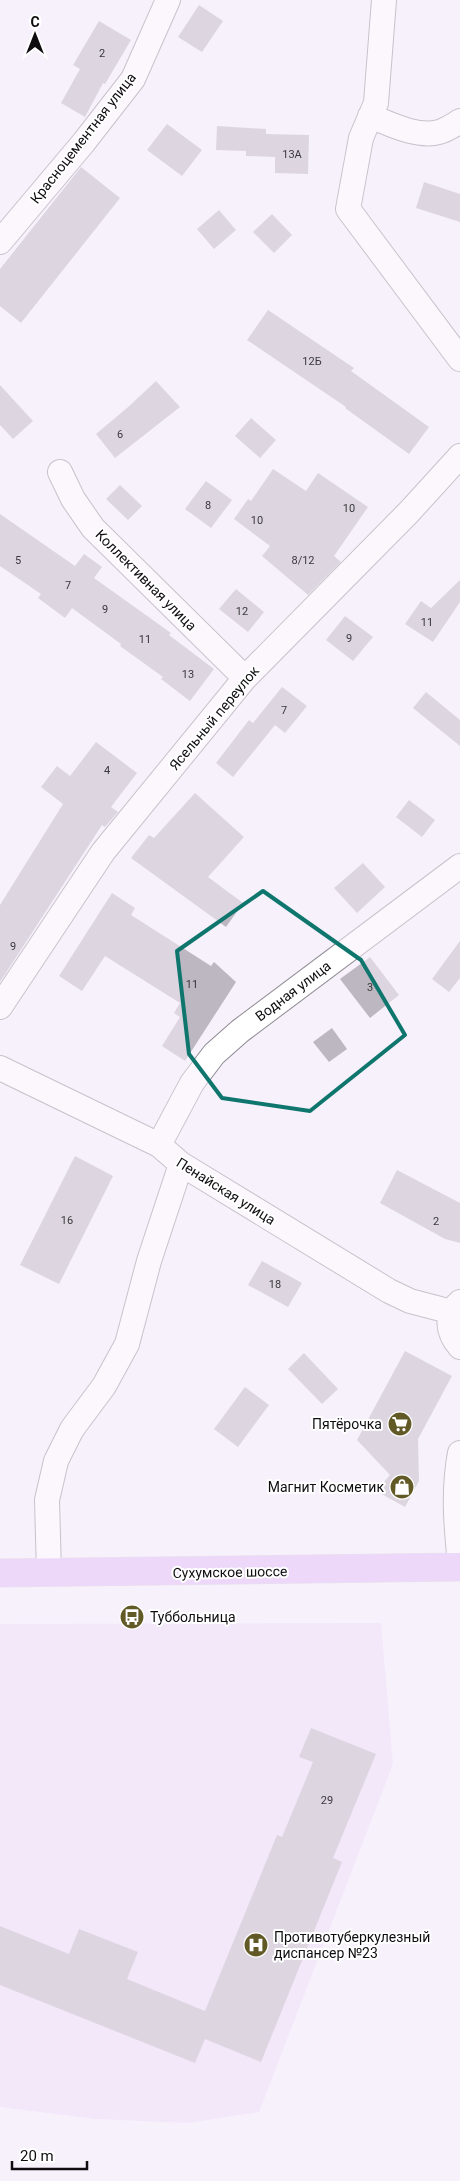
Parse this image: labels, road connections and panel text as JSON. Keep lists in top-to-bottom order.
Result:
{
  "streets": {
    "highway": ["Сухумское шоссе"],
    "street": [
      "Красноцементная улица",
      "Коллективная улица",
      "Ясельный переулок",
      "Водная улица",
      "Пенайская улица"
    ]
  },
  "crossings": [
    ["Коллективная улица", "Ясельный переулок"],
    ["Водная улица", "Пенайская улица"]
  ],
  "places": {
    "supermarket": ["Пятёрочка"],
    "shop": ["Магнит Косметик"],
    "bus stop": ["Туббольница"],
    "hospital": ["Противотуберкулезный диспансер №23"]
  },
  "house_numbers": [
    "2",
    "13А",
    "12Б",
    "6",
    "8",
    "10",
    "10",
    "5",
    "8/12",
    "7",
    "9",
    "12",
    "11",
    "9",
    "11",
    "13",
    "7",
    "4",
    "9",
    "11",
    "3",
    "16",
    "2",
    "18",
    "29"
  ],
  "scale_bar": "20 m",
  "north": "top"
}
